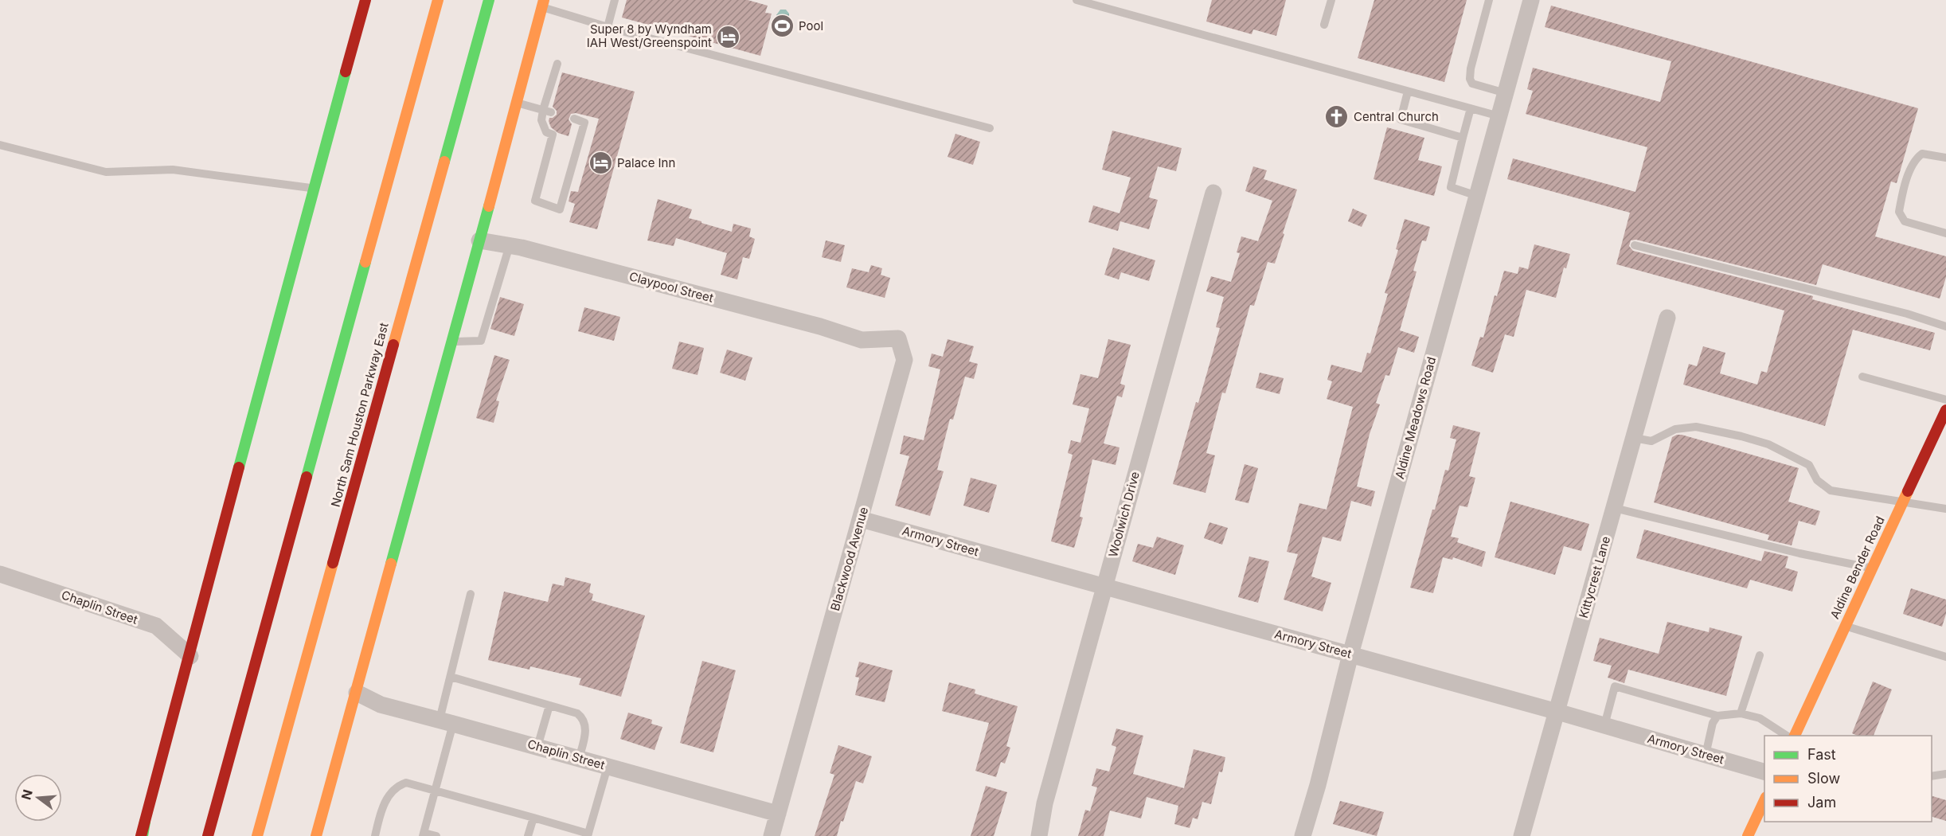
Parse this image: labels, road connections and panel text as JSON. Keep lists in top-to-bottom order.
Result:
{
  "streets": {
    "main road": ["North Sam Houston Parkway East", "Aldine Bender Road"],
    "street": [
      "Claypool Street",
      "Aldine Meadows Road",
      "Woolwich Drive",
      "Armory Street",
      "Blackwood Avenue",
      "Kittycrest Lane",
      "Chaplin Street"
    ]
  },
  "crossings": [
    ["Claypool Street", "Blackwood Avenue"],
    ["Aldine Meadows Road", "Armory Street"],
    ["Woolwich Drive", "Armory Street"],
    ["Armory Street", "Blackwood Avenue"],
    ["Armory Street", "Kittycrest Lane"],
    ["Blackwood Avenue", "Chaplin Street"]
  ],
  "places": {
    "sports": ["Pool"],
    "hotel": ["Super 8 by Wyndham IAH West/Greenspoint", "Palace Inn"],
    "church": ["Central Church"]
  },
  "legend": ["Fast", "Slow", "Jam"],
  "north": "left"
}
